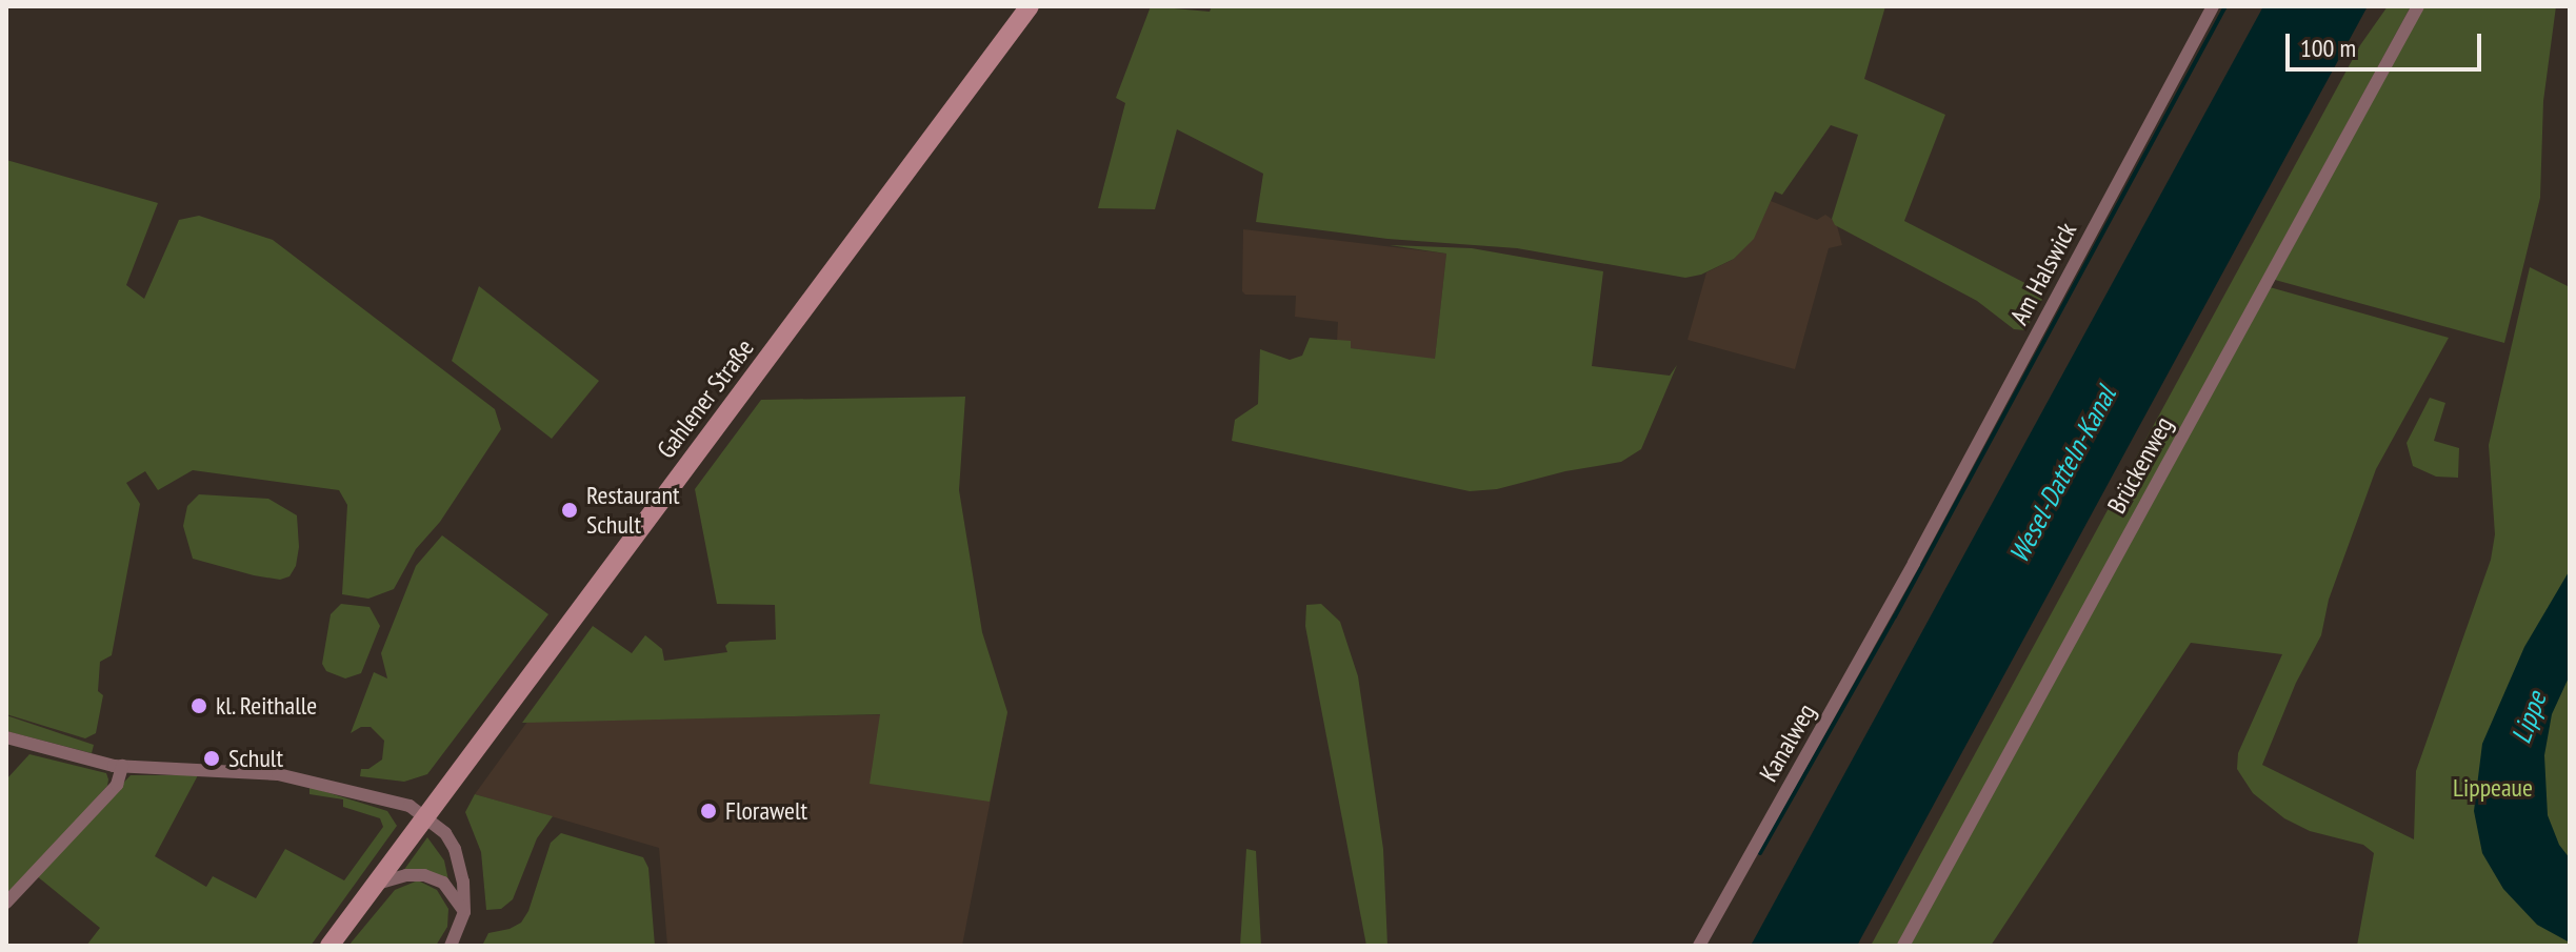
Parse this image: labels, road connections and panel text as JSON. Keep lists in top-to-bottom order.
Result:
{
  "streets": {
    "main road": ["Gahlener Straße"],
    "street": ["Am Halswick", "Brückenweg", "Kanalweg"]
  },
  "crossings": [
    ["Am Halswick", "Kanalweg"]
  ],
  "water": ["Wesel-Datteln-Kanal", "Lippe"],
  "parks": ["Lippeaue"],
  "places": [
    "Restaurant Schult",
    "kl. Reithalle",
    "Schult",
    "Florawelt"
  ],
  "scale_bar": "100 m"
}
